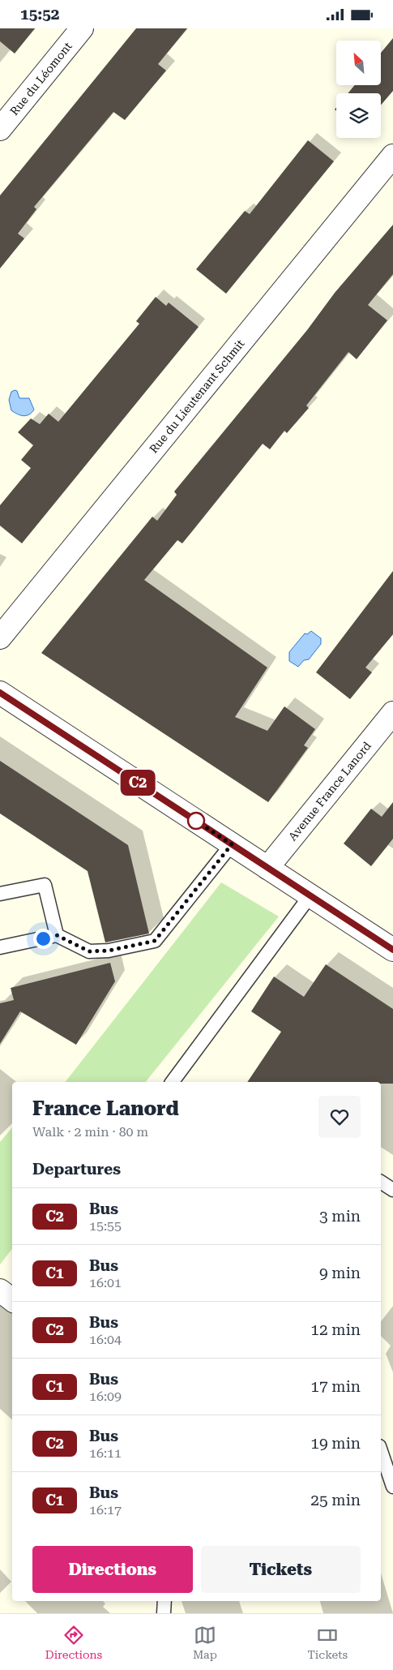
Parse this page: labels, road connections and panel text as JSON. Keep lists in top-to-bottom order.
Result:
{
  "streets": {
    "street": ["Rue du Léomont", "Rue du Lieutenant Schmit", "Avenue France Lanord"]
  },
  "lines": ["bus line C2"],
  "north": "top left",
  "page": {
    "status": "15:52",
    "on_map": "C2",
    "heading": [
      ["France Lanord", "Walk · 2 min · 80 m"],
      "Departures"
    ],
    "list": [
      {
        "mark": "C2",
        "name": "Bus",
        "note": "15:55",
        "value": "3 min"
      },
      {
        "mark": "C1",
        "name": "Bus",
        "note": "16:01",
        "value": "9 min"
      },
      {
        "mark": "C2",
        "name": "Bus",
        "note": "16:04",
        "value": "12 min"
      },
      {
        "mark": "C1",
        "name": "Bus",
        "note": "16:09",
        "value": "17 min"
      },
      {
        "mark": "C2",
        "name": "Bus",
        "note": "16:11",
        "value": "19 min"
      },
      {
        "mark": "C1",
        "name": "Bus",
        "note": "16:17",
        "value": "25 min"
      }
    ],
    "buttons": ["Directions", "Tickets"],
    "tabs": ["Directions", "Map", "Tickets"]
  }
}
